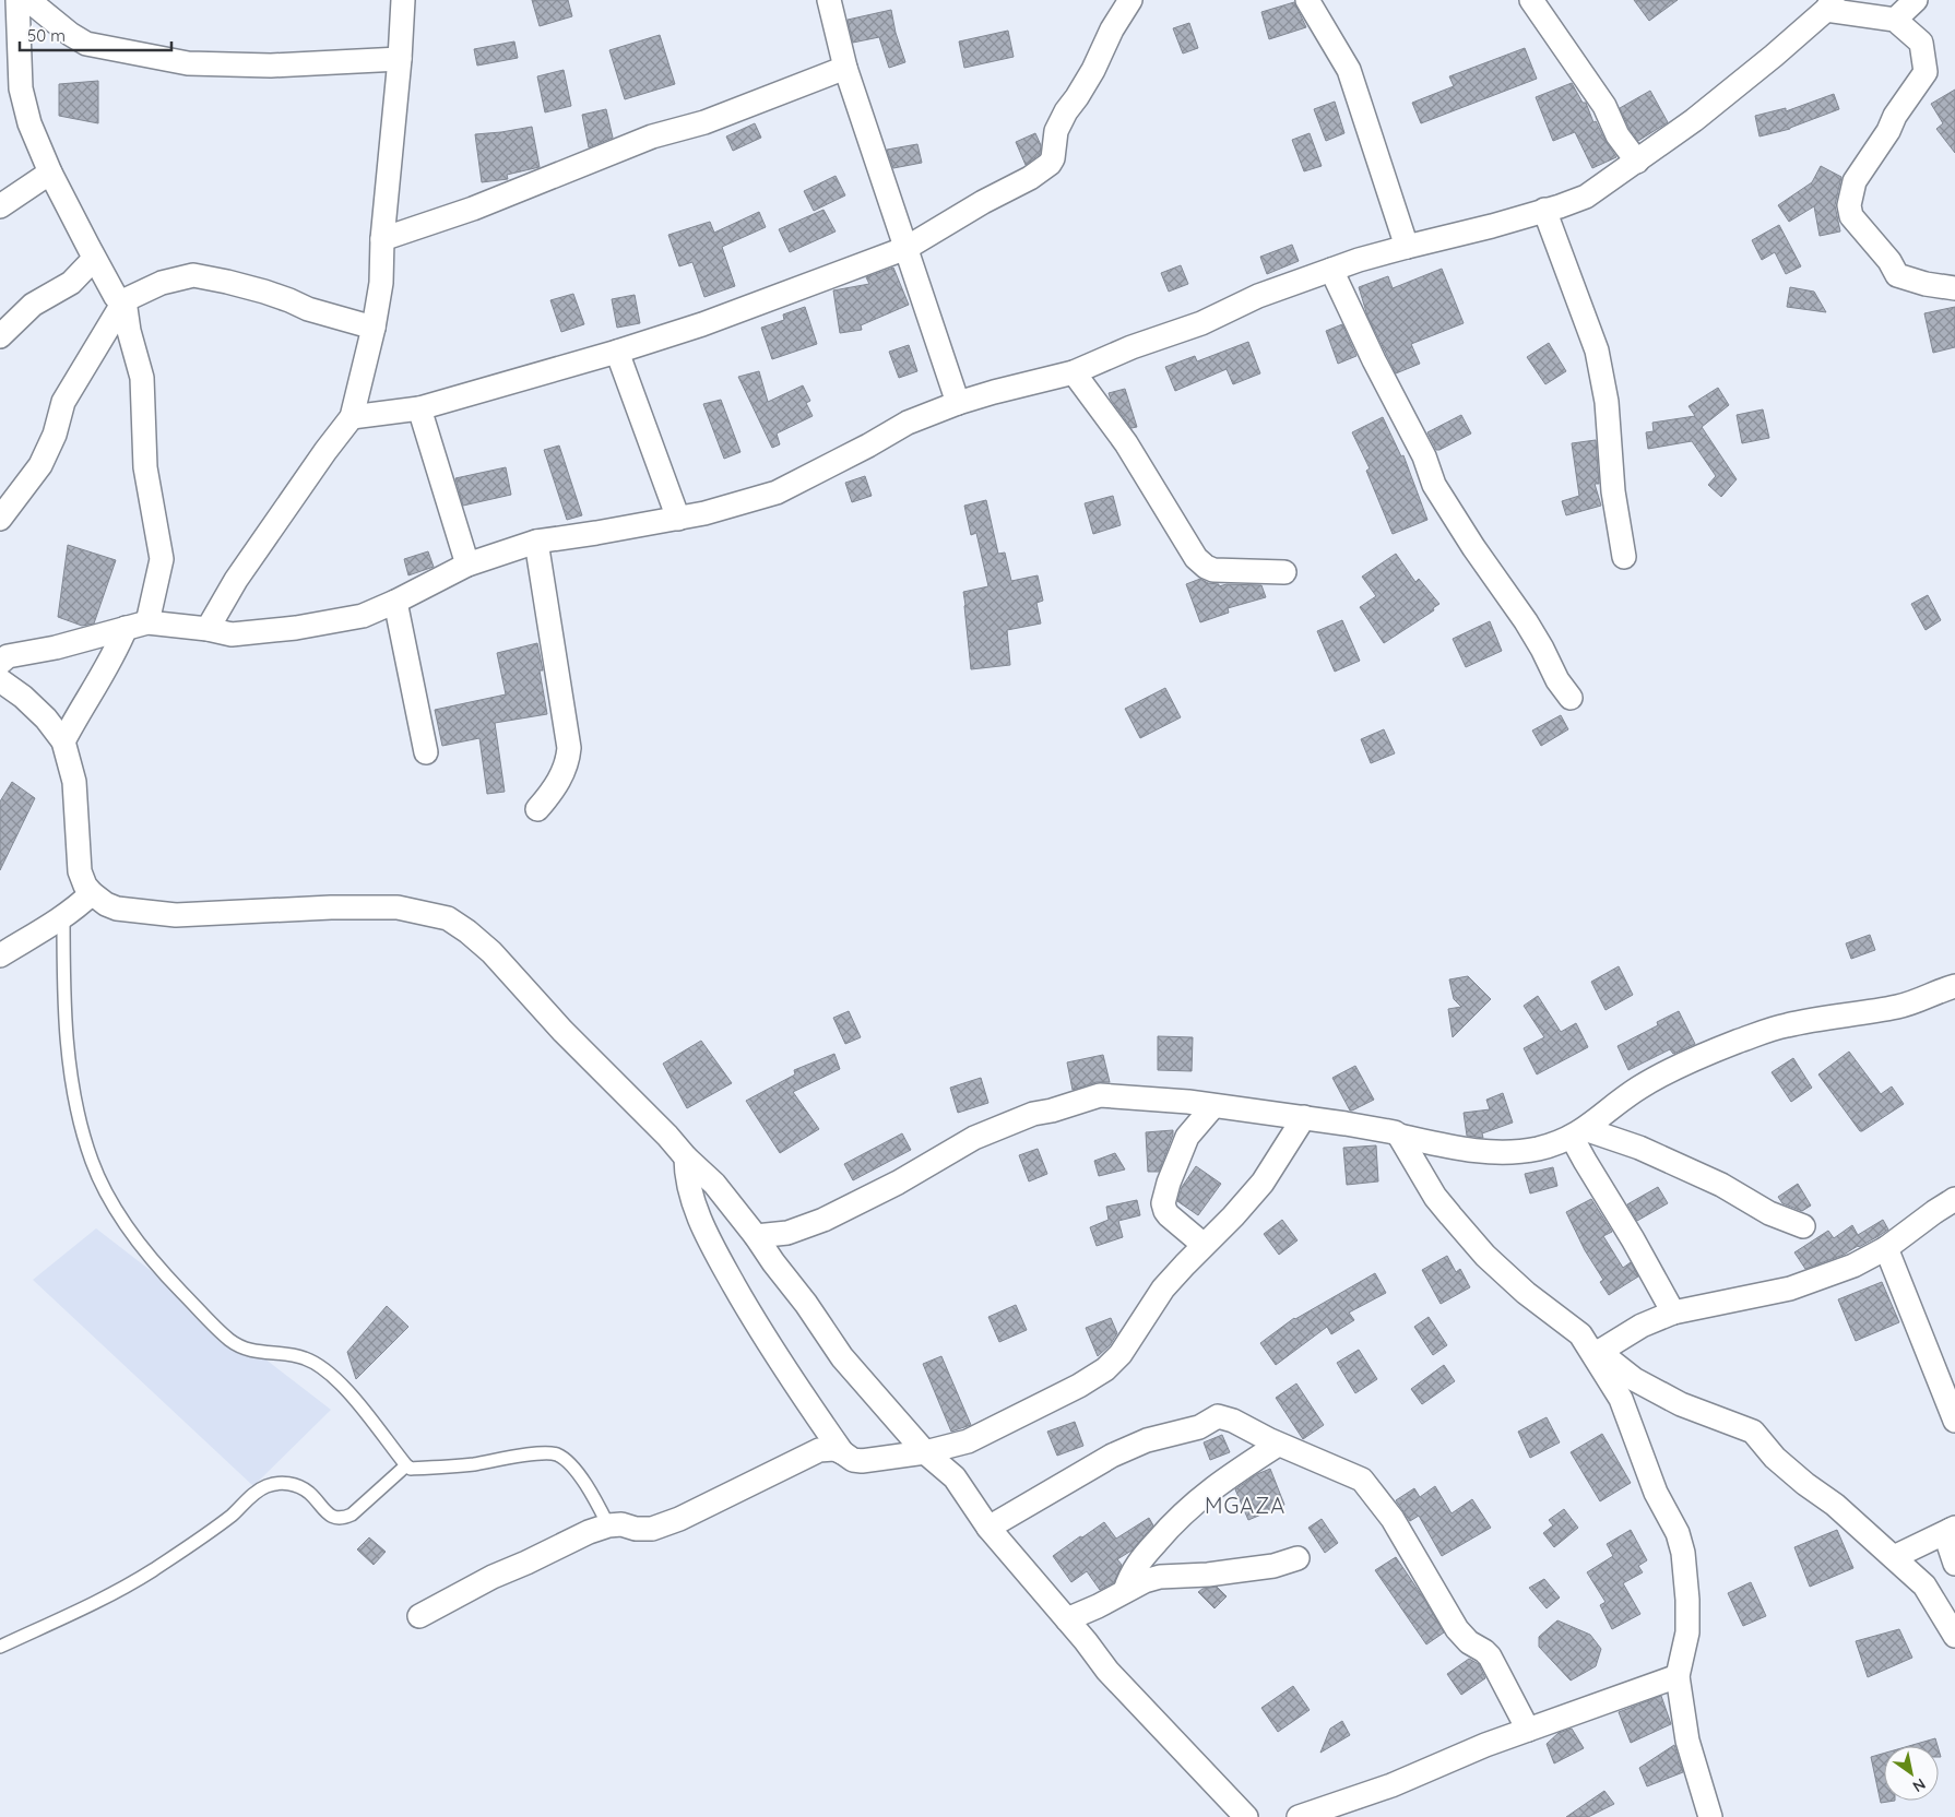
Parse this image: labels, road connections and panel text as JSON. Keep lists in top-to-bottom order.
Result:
{
  "districts": ["MGAZA"],
  "scale_bar": "50 m",
  "north": "bottom right"
}
